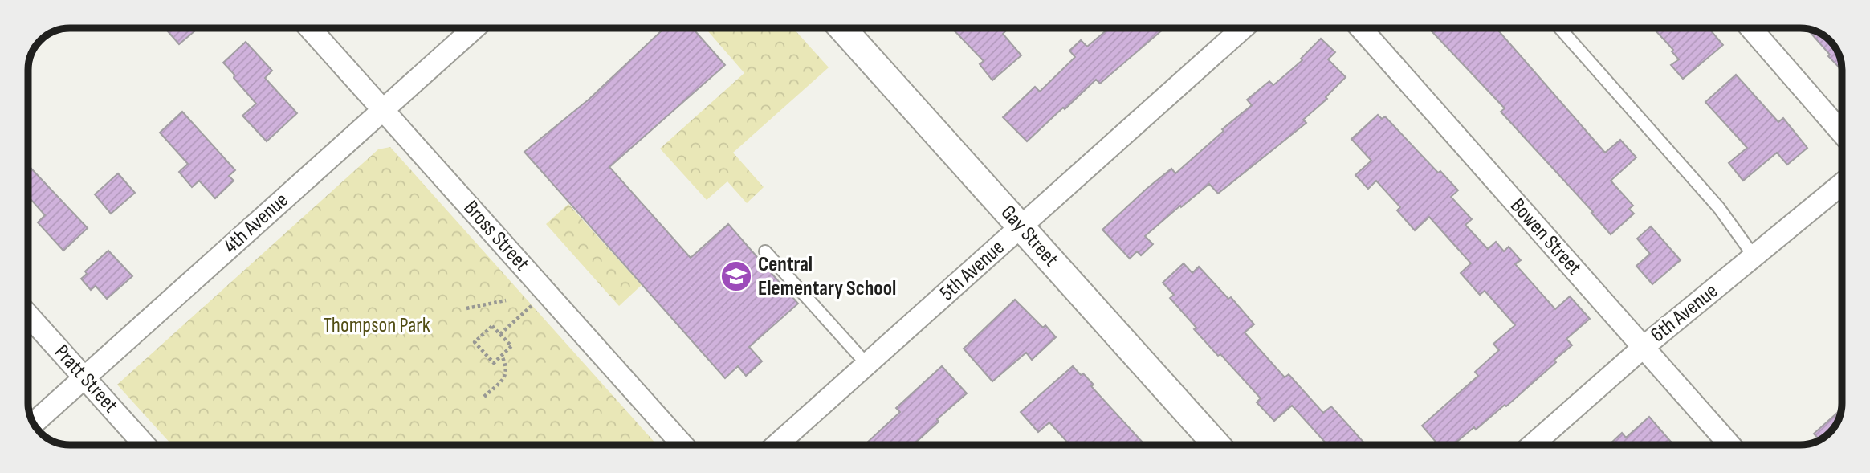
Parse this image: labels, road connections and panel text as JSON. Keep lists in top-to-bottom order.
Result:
{
  "streets": {
    "street": [
      "4th Avenue",
      "Bross Street",
      "Gay Street",
      "Bowen Street",
      "5th Avenue",
      "6th Avenue",
      "Pratt Street"
    ]
  },
  "crossings": [
    ["4th Avenue", "Bross Street"],
    ["4th Avenue", "Pratt Street"],
    ["Gay Street", "5th Avenue"],
    ["Bowen Street", "6th Avenue"]
  ],
  "parks": ["Thompson Park"],
  "places": {
    "school or university": ["Central Elementary School"]
  }
}
